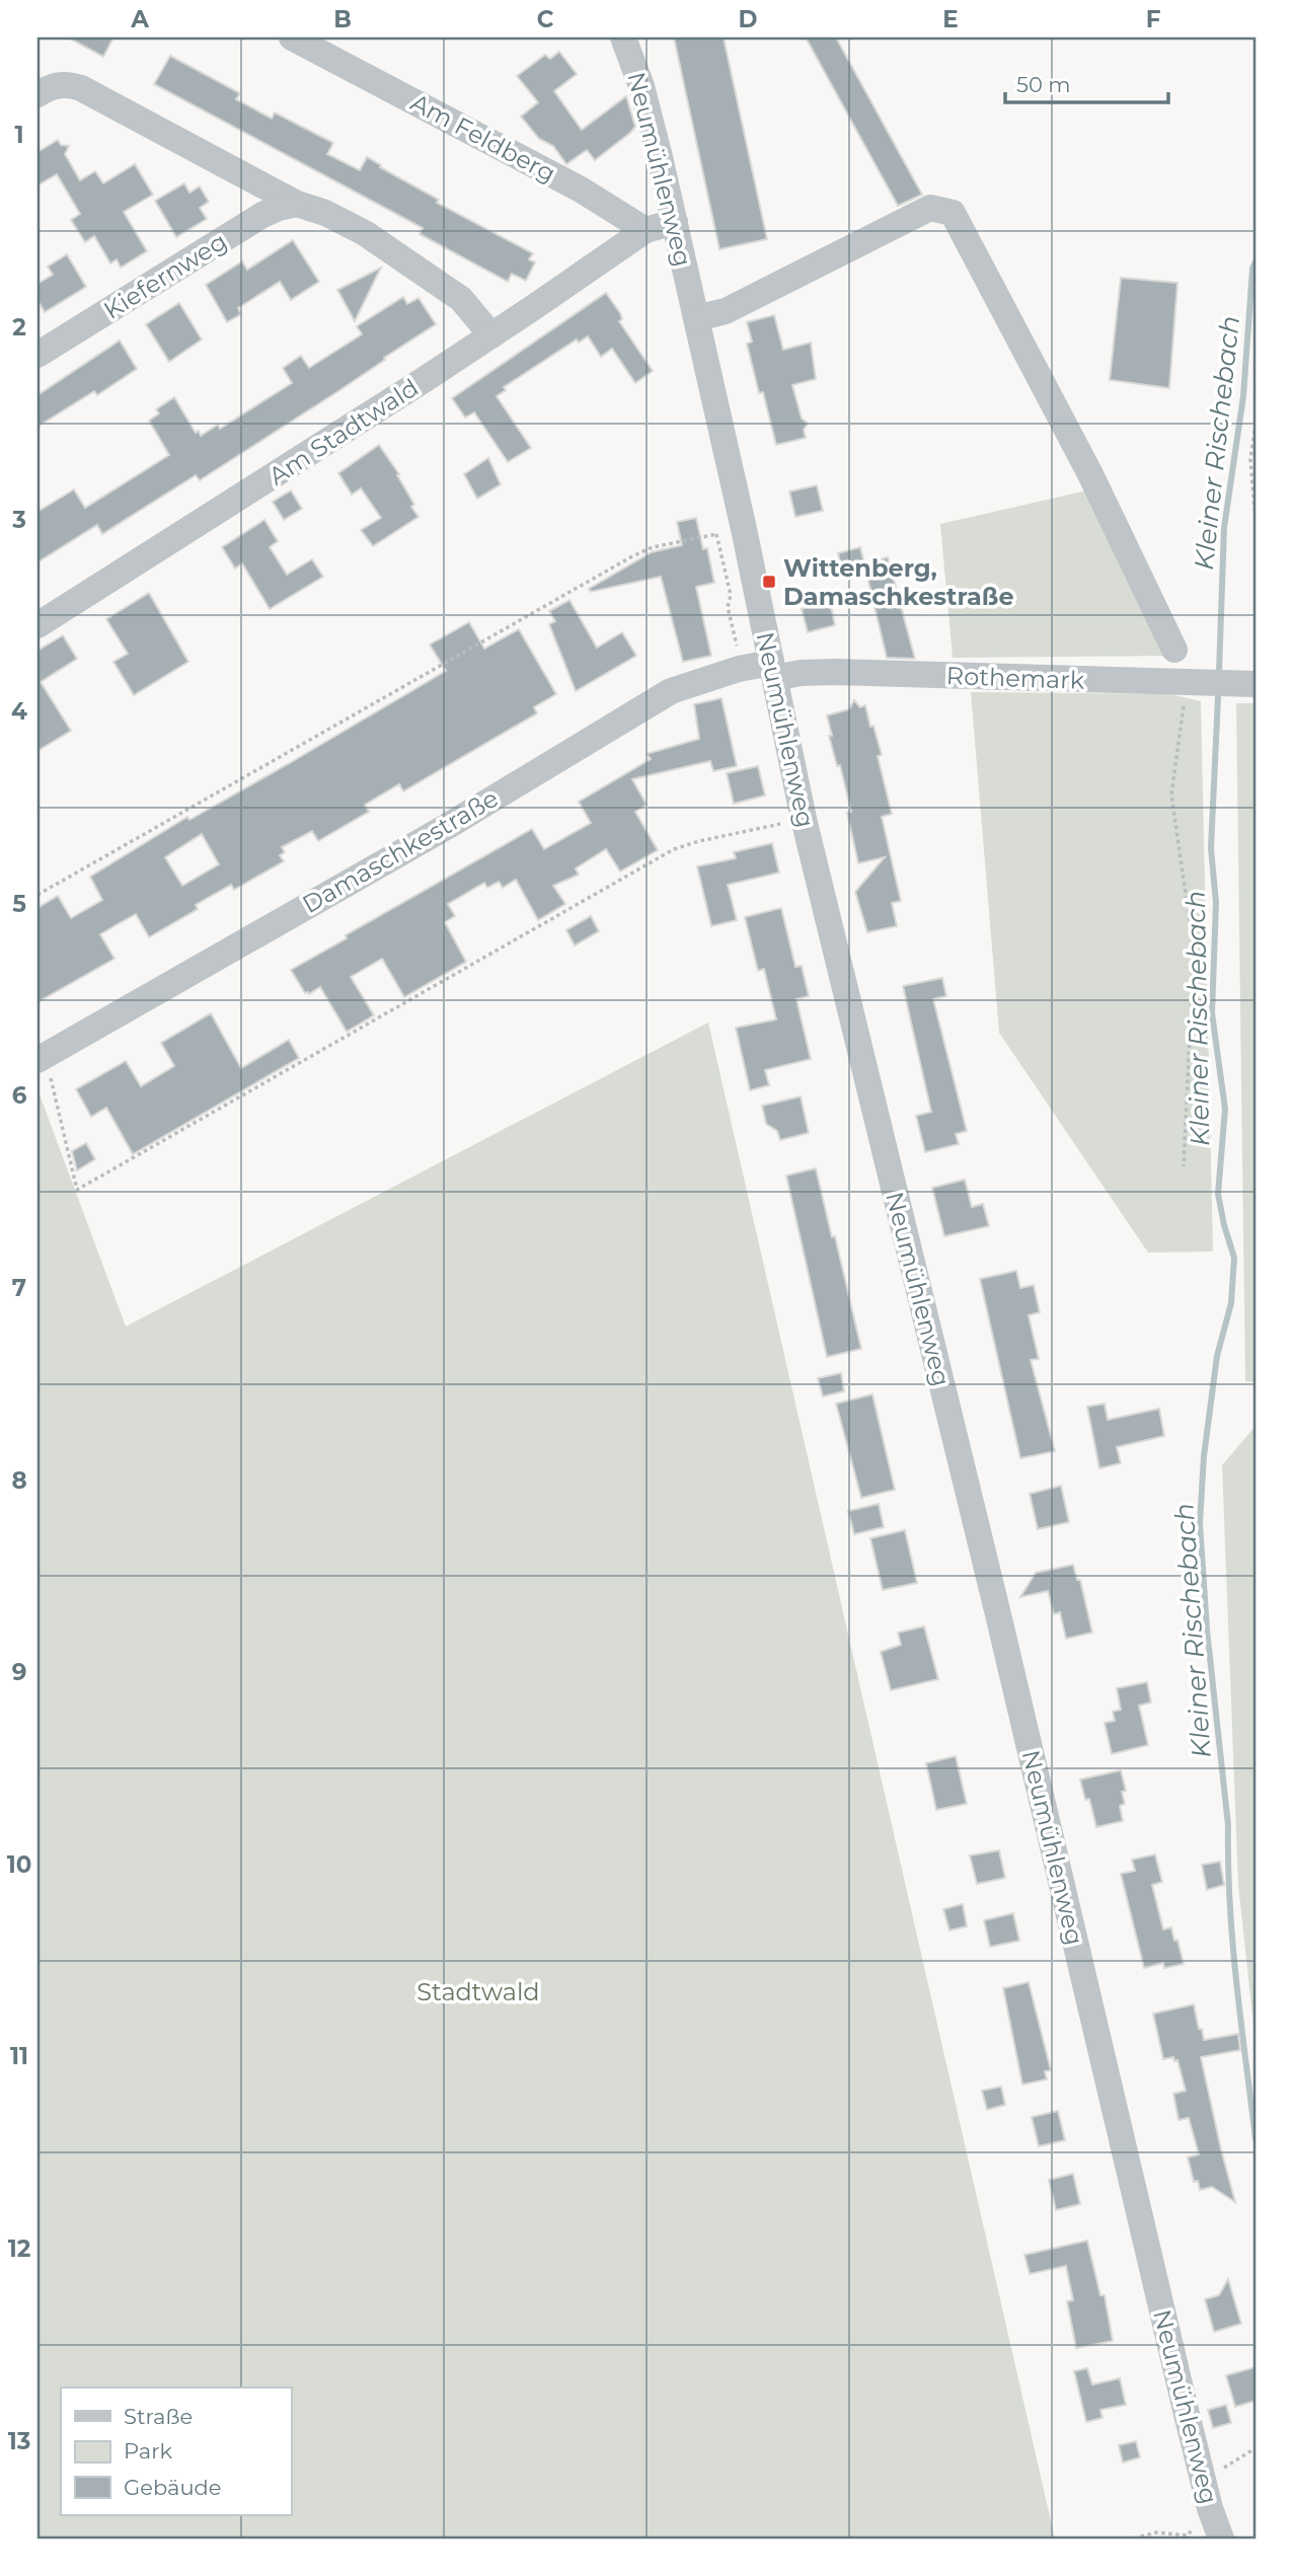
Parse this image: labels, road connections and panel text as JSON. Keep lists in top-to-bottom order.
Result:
{
  "streets": {
    "street": [
      "Am Feldberg",
      "Neumühlenweg",
      "Kiefernweg",
      "Am Stadtwald",
      "Rothemark",
      "Damaschkestraße"
    ]
  },
  "crossings": [
    ["Am Feldberg", "Am Stadtwald"],
    ["Neumühlenweg", "Rothemark"],
    ["Neumühlenweg", "Damaschkestraße"],
    ["Rothemark", "Damaschkestraße"]
  ],
  "water": ["Kleiner Rischebach"],
  "parks": ["Stadtwald"],
  "places": {
    "transit": ["Wittenberg, Damaschkestraße"]
  },
  "legend": ["Straße", "Park", "Gebäude"],
  "scale_bar": "50 m",
  "grid": {
    "columns": [
      "A",
      "B",
      "C",
      "D",
      "E",
      "F"
    ],
    "rows": [
      "1",
      "2",
      "3",
      "4",
      "5",
      "6",
      "7",
      "8",
      "9",
      "10",
      "11",
      "12",
      "13"
    ]
  }
}
